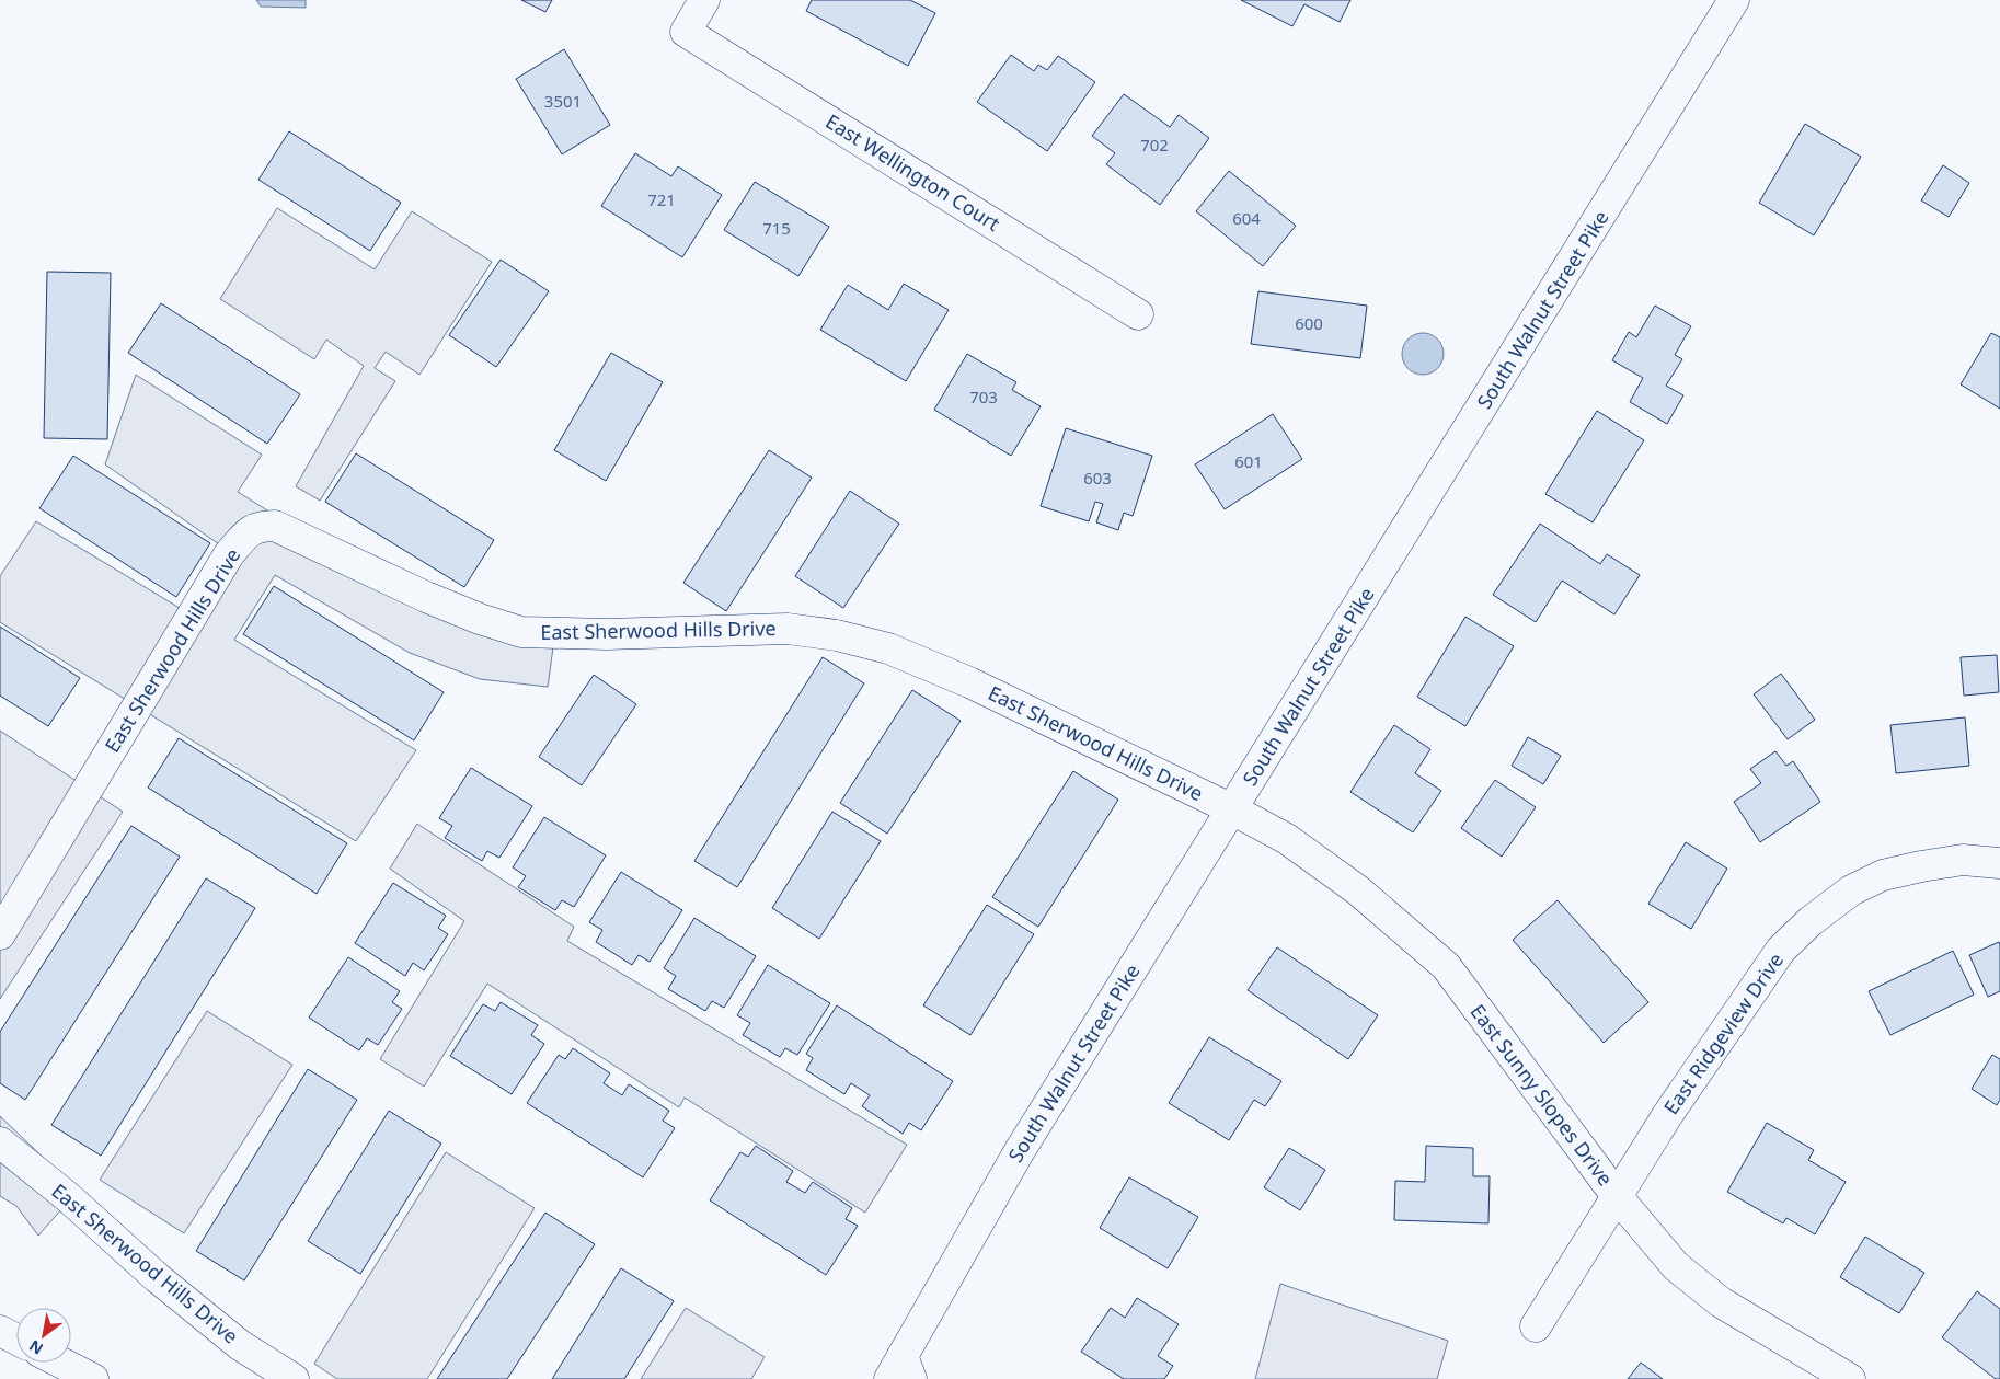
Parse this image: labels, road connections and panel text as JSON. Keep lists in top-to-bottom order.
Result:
{
  "streets": {
    "street": [
      "East Wellington Court",
      "South Walnut Street Pike",
      "East Sherwood Hills Drive",
      "East Ridgeview Drive",
      "East Sunny Slopes Drive"
    ]
  },
  "crossings": [
    ["South Walnut Street Pike", "East Sherwood Hills Drive"],
    ["South Walnut Street Pike", "East Sunny Slopes Drive"],
    ["East Sherwood Hills Drive", "East Sunny Slopes Drive"],
    ["East Ridgeview Drive", "East Sunny Slopes Drive"]
  ],
  "house_numbers": [
    "3501",
    "702",
    "721",
    "604",
    "715",
    "600",
    "703",
    "601",
    "603"
  ],
  "north": "bottom left"
}
